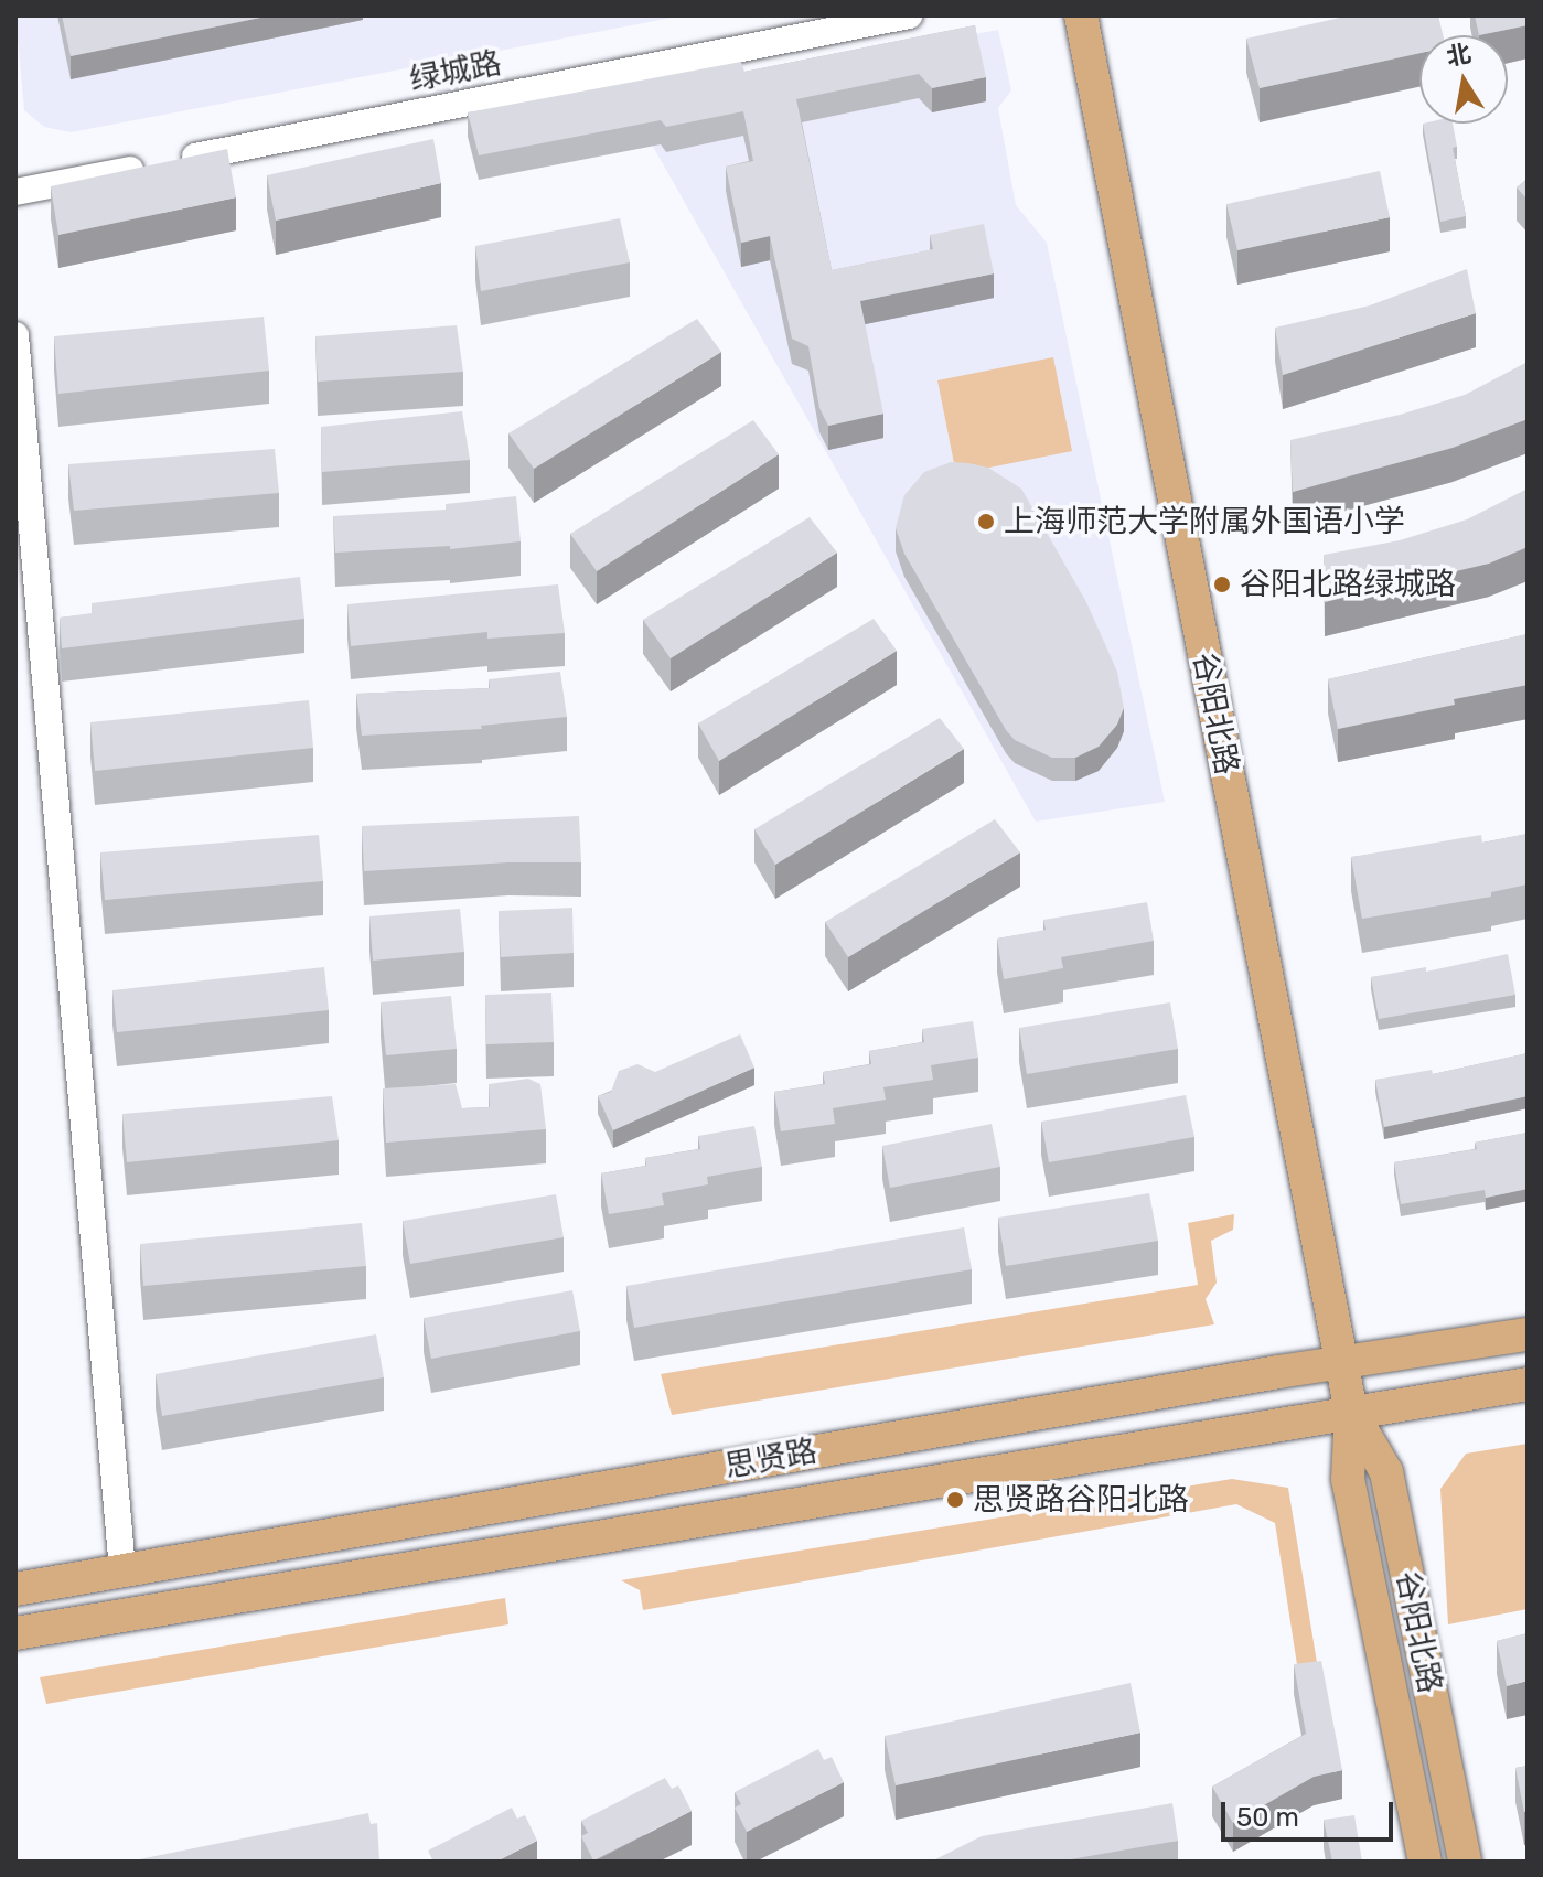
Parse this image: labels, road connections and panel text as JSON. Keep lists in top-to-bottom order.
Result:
{
  "streets": {
    "main road": ["谷阳北路", "思贤路"],
    "street": ["绿城路"]
  },
  "crossings": [
    ["谷阳北路", "思贤路"]
  ],
  "places": ["上海师范大学附属外国语小学", "谷阳北路绿城路", "思贤路谷阳北路"],
  "scale_bar": "50 m",
  "north": "top"
}
